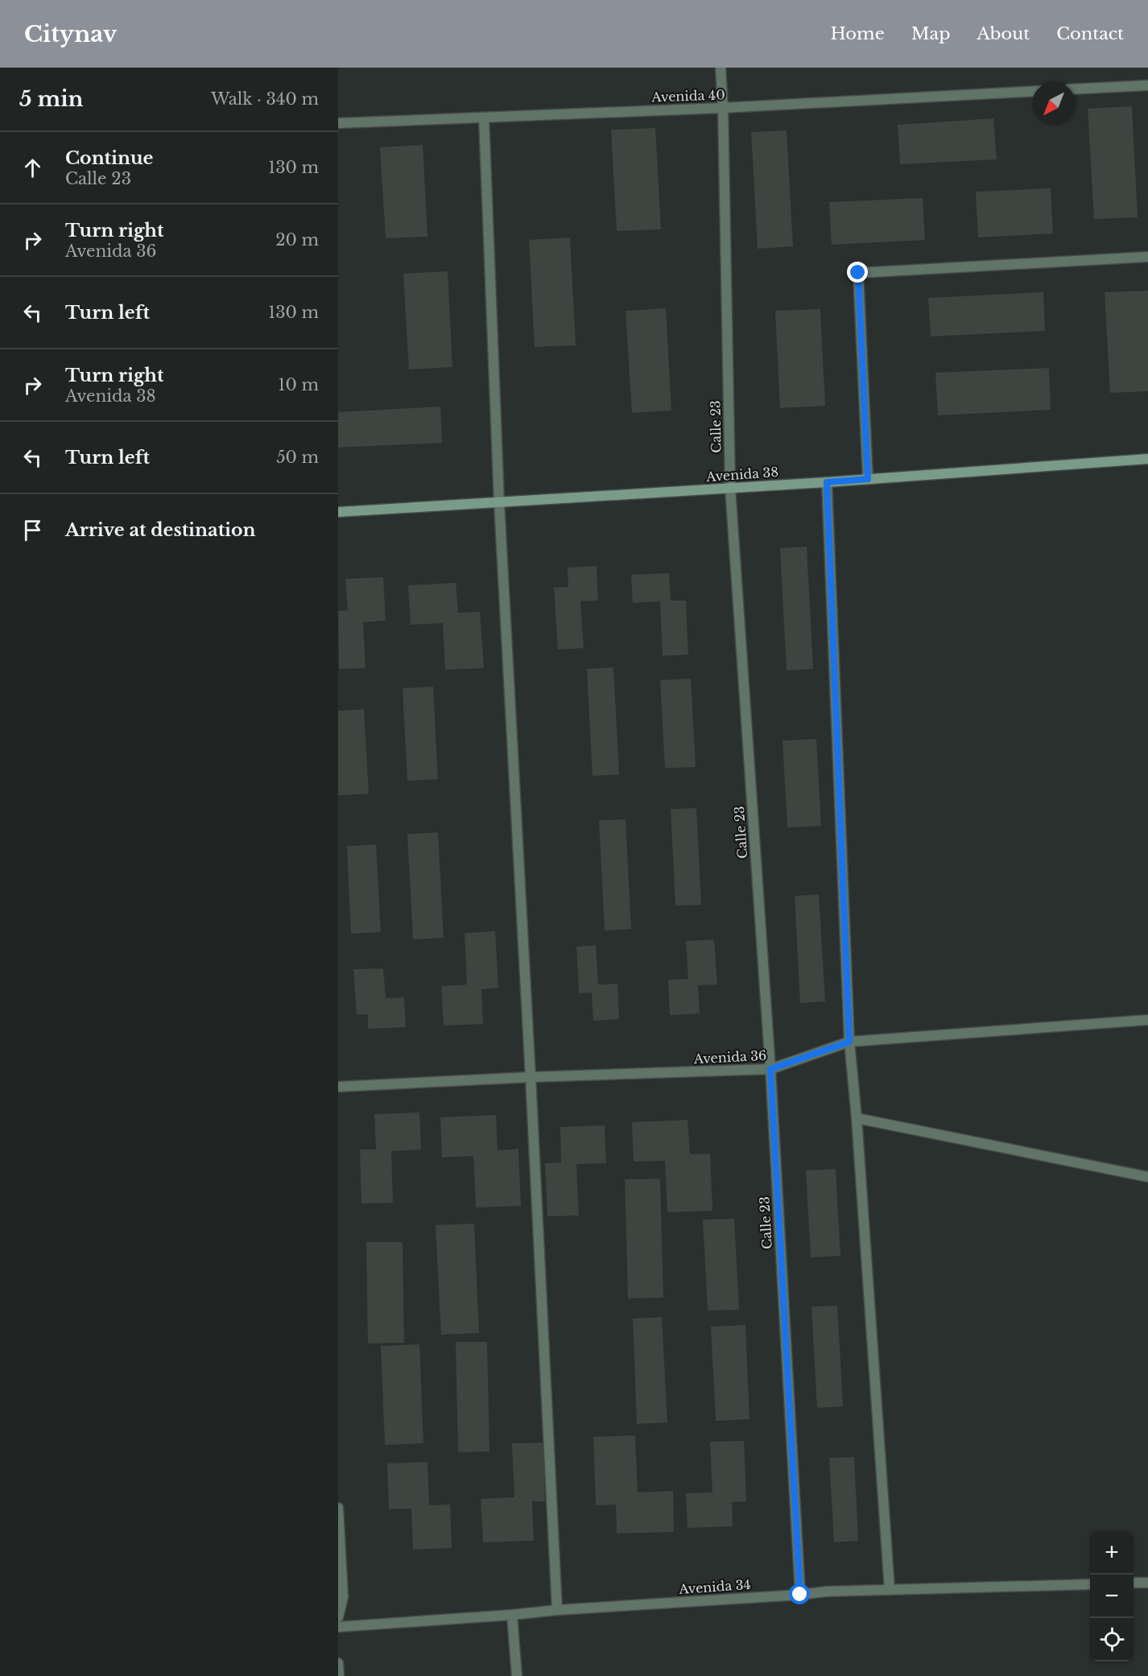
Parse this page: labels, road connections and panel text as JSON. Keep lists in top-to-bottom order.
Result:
{
  "streets": {
    "street": [
      "Avenida 40",
      "Calle 23",
      "Avenida 38",
      "Avenida 36",
      "Avenida 34"
    ]
  },
  "crossings": [
    ["Avenida 40", "Calle 23"],
    ["Calle 23", "Avenida 38"],
    ["Calle 23", "Avenida 36"],
    ["Calle 23", "Avenida 34"]
  ],
  "north": "bottom left",
  "page": {
    "header": "Citynav",
    "nav": [
      "Home",
      "Map",
      "About",
      "Contact"
    ],
    "heading": ["5 min", "Walk · 340 m"],
    "list": [
      ["Continue", "Calle 23", "130 m"],
      ["Turn right", "Avenida 36", "20 m"],
      ["Turn left", "130 m"],
      ["Turn right", "Avenida 38", "10 m"],
      ["Turn left", "50 m"],
      "Arrive at destination"
    ],
    "map_buttons": ["+", "−"]
  }
}
